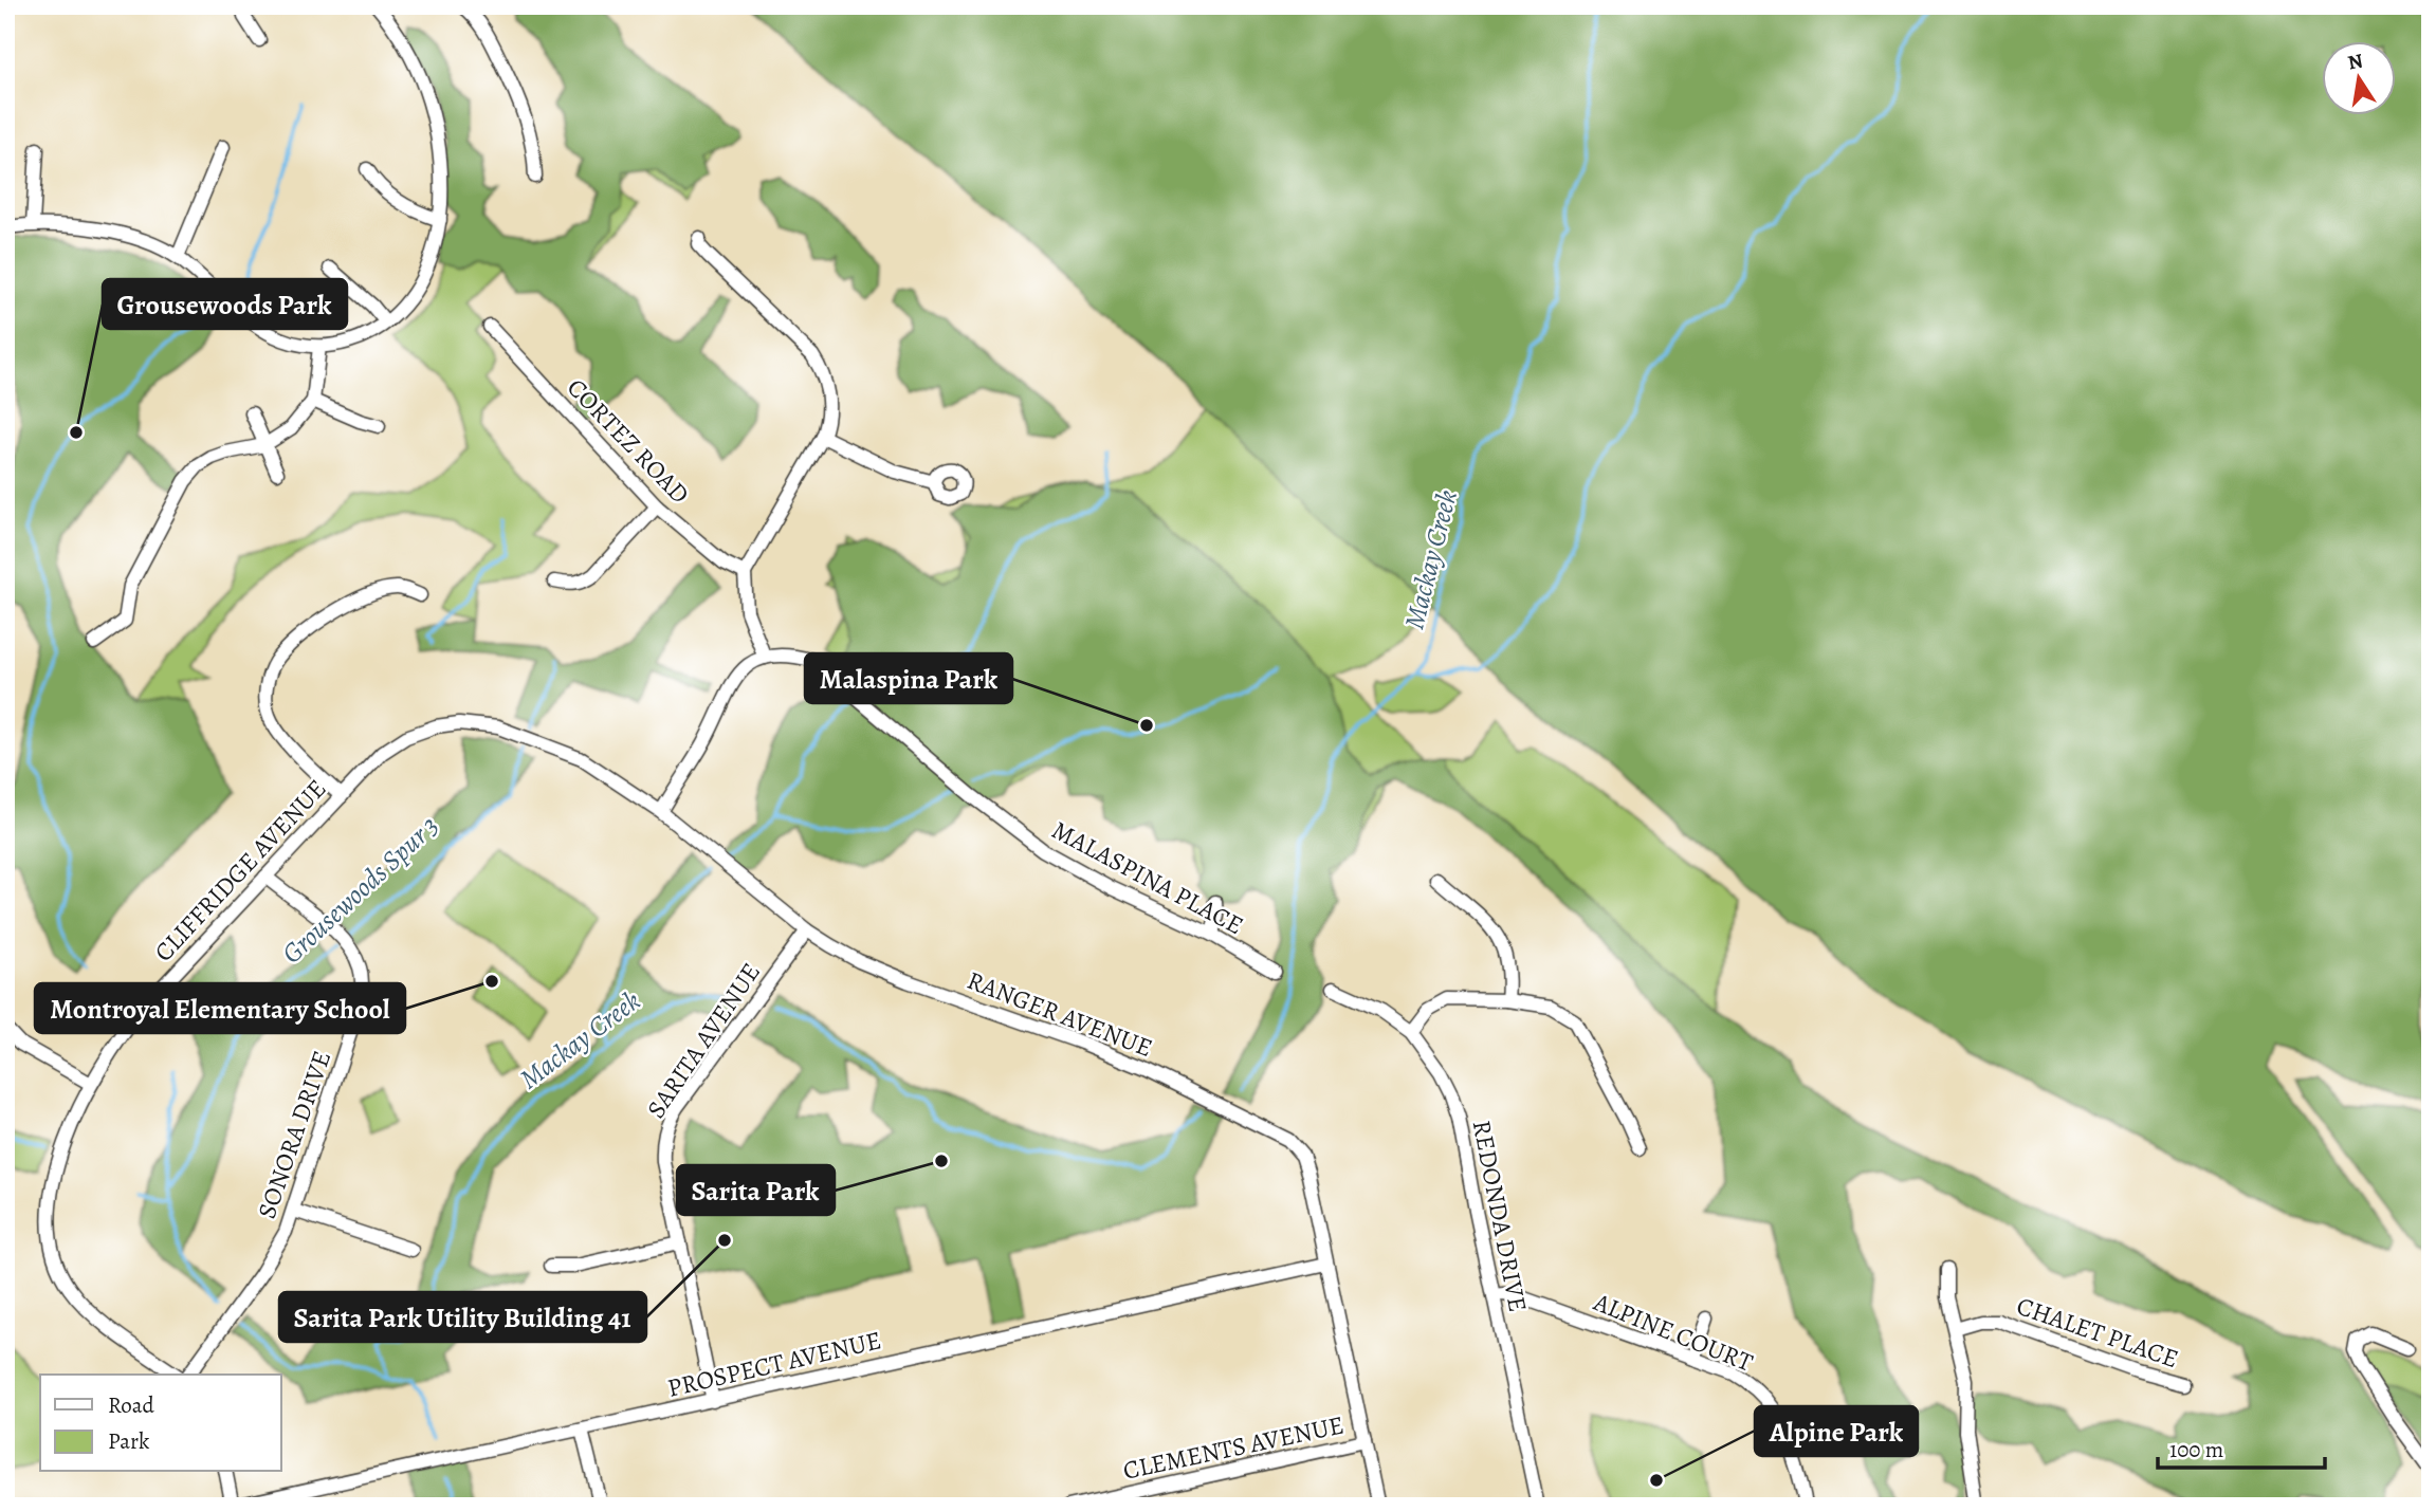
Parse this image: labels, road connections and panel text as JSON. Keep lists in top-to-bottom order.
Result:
{
  "streets": {
    "street": [
      "CORTEZ ROAD",
      "CLIFFRIDGE AVENUE",
      "MALASPINA PLACE",
      "RANGER AVENUE",
      "SARITA AVENUE",
      "SONORA DRIVE",
      "REDONDA DRIVE",
      "ALPINE COURT",
      "CHALET PLACE",
      "PROSPECT AVENUE",
      "CLEMENTS AVENUE"
    ]
  },
  "crossings": [
    ["CLIFFRIDGE AVENUE", "RANGER AVENUE"],
    ["CLIFFRIDGE AVENUE", "SONORA DRIVE"],
    ["RANGER AVENUE", "SARITA AVENUE"],
    ["RANGER AVENUE", "PROSPECT AVENUE"],
    ["RANGER AVENUE", "CLEMENTS AVENUE"],
    ["SARITA AVENUE", "PROSPECT AVENUE"],
    ["REDONDA DRIVE", "ALPINE COURT"]
  ],
  "water": ["Mackay Creek", "Grousewoods Spur 3"],
  "places": [
    "Grousewoods Park",
    "Malaspina Park",
    "Montroyal Elementary School",
    "Sarita Park",
    "Sarita Park Utility Building 41",
    "Alpine Park"
  ],
  "legend": ["Road", "Park"],
  "scale_bar": "100 m",
  "north": "top"
}
